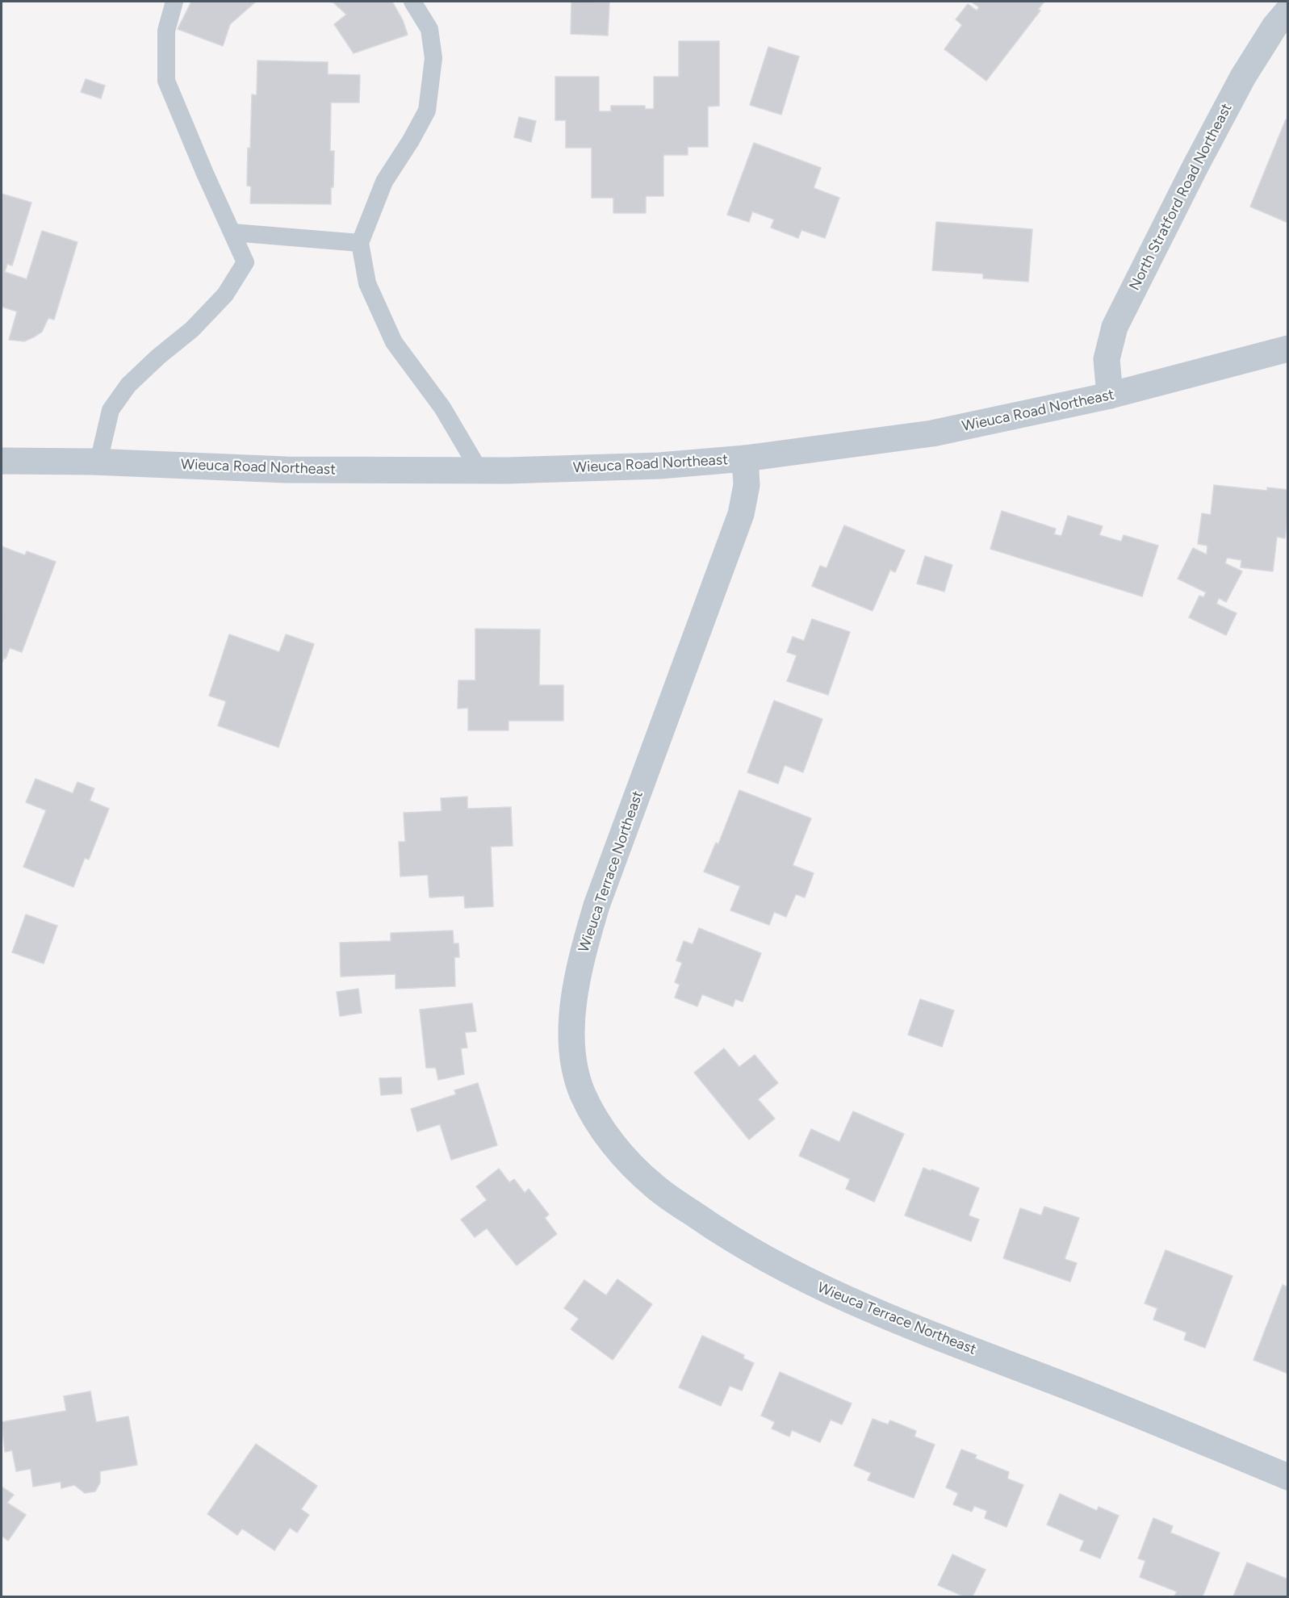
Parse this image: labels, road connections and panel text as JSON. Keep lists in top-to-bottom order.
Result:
{
  "streets": {
    "street": ["North Stratford Road Northeast", "Wieuca Road Northeast", "Wieuca Terrace Northeast"]
  },
  "crossings": [
    ["North Stratford Road Northeast", "Wieuca Road Northeast"],
    ["Wieuca Road Northeast", "Wieuca Terrace Northeast"]
  ]
}
